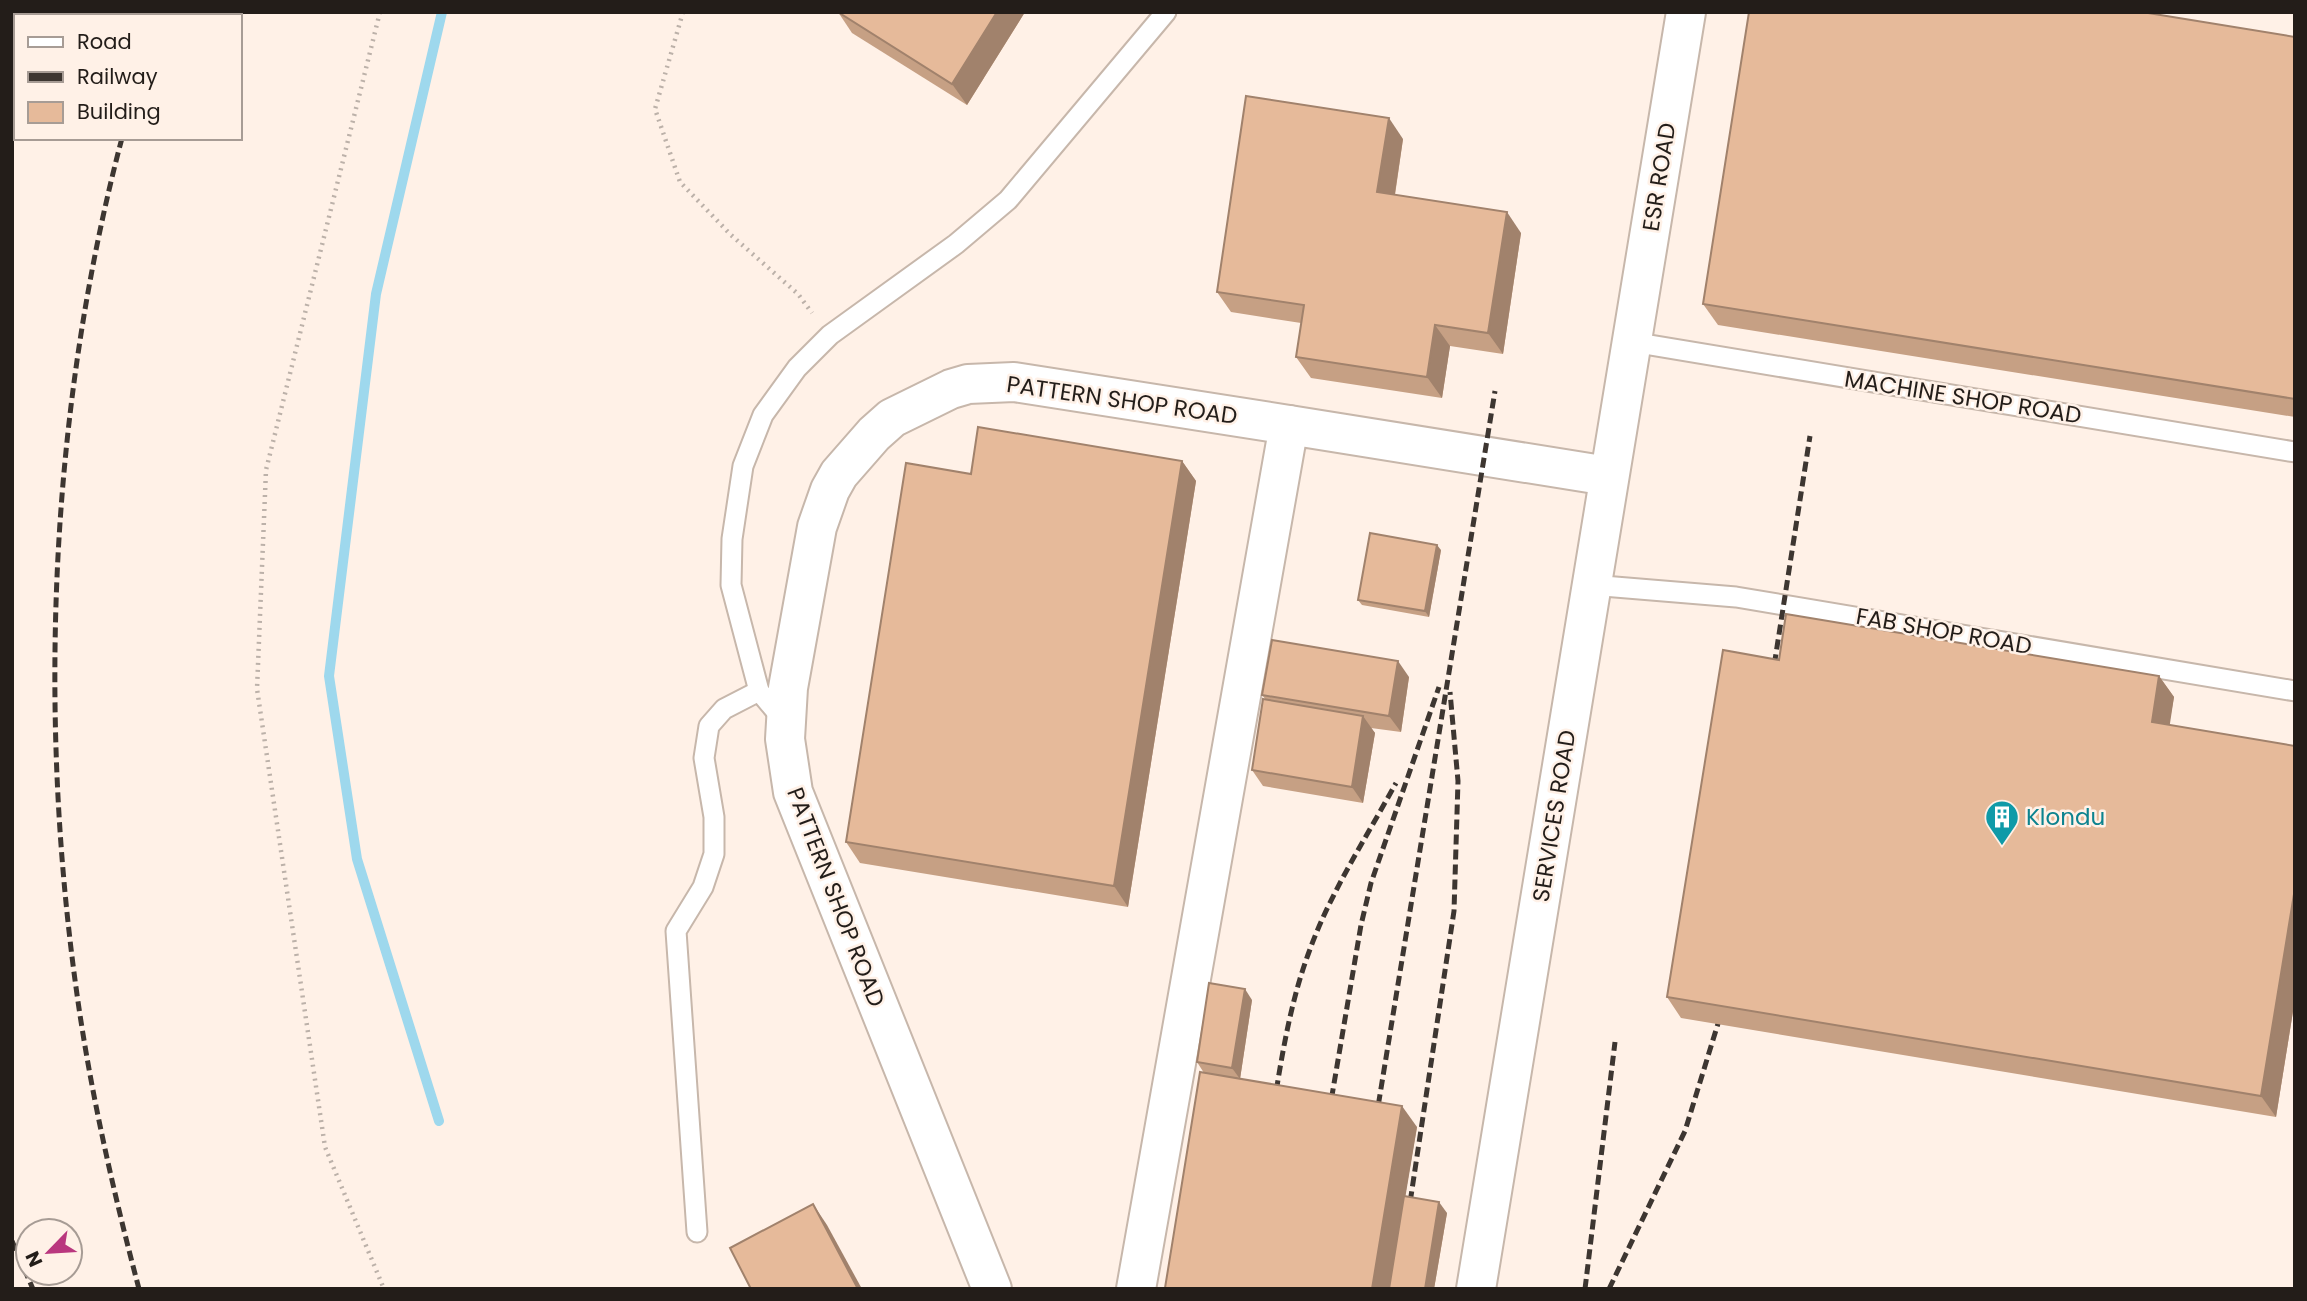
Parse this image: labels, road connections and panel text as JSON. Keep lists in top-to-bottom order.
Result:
{
  "streets": {
    "street": ["ESR ROAD", "PATTERN SHOP ROAD", "SERVICES ROAD"],
    "lane": ["MACHINE SHOP ROAD", "FAB SHOP ROAD"]
  },
  "crossings": [
    ["ESR ROAD", "MACHINE SHOP ROAD"],
    ["ESR ROAD", "SERVICES ROAD"],
    ["MACHINE SHOP ROAD", "SERVICES ROAD"],
    ["PATTERN SHOP ROAD", "SERVICES ROAD"],
    ["FAB SHOP ROAD", "SERVICES ROAD"]
  ],
  "places": {
    "building": ["Klondu"]
  },
  "legend": ["Road", "Railway", "Building"],
  "north": "bottom left"
}
